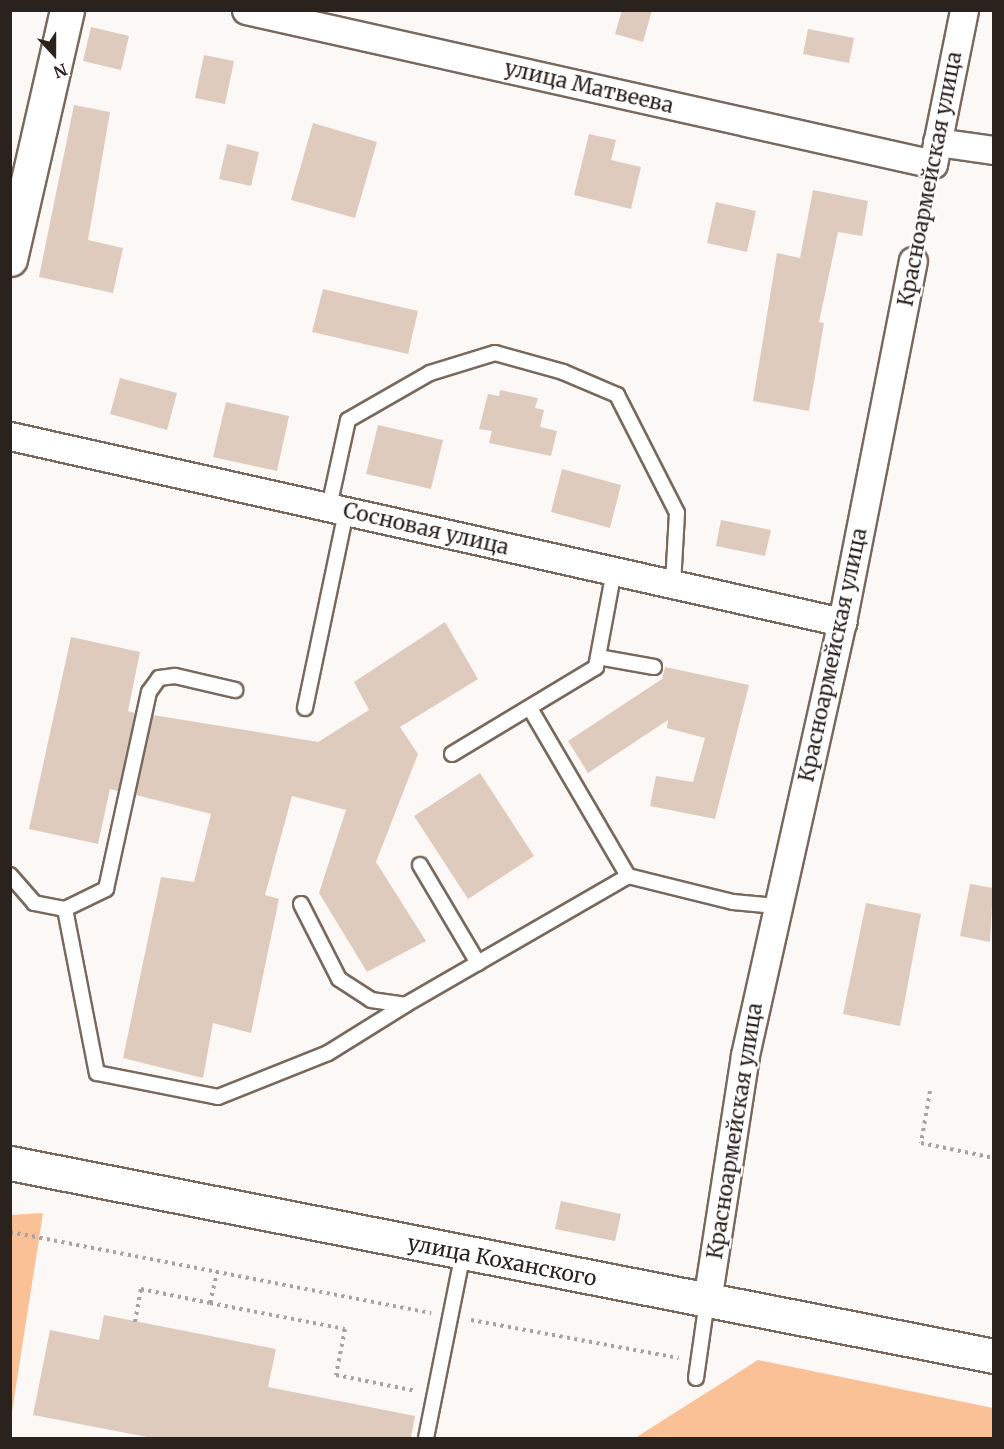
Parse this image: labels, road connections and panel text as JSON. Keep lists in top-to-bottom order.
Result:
{
  "streets": {
    "street": [
      "улица Матвеева",
      "Красноармейская улица",
      "Сосновая улица",
      "улица Коханского"
    ]
  },
  "crossings": [
    ["улица Матвеева", "Красноармейская улица"],
    ["Красноармейская улица", "Сосновая улица"],
    ["Красноармейская улица", "улица Коханского"]
  ],
  "north": "bottom"
}
